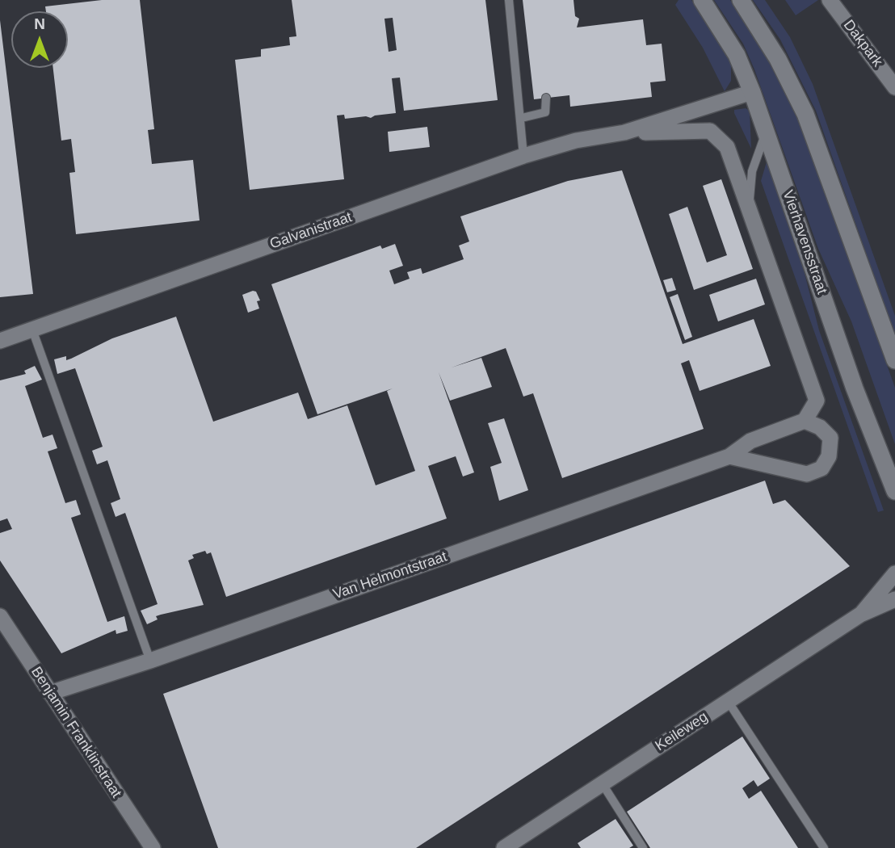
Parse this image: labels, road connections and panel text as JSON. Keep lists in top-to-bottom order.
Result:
{
  "streets": {
    "main road": ["Vierhavensstraat"],
    "street": [
      "Dakpark",
      "Galvanistraat",
      "Van Helmontstraat",
      "Keileweg",
      "Benjamin Franklinstraat"
    ]
  },
  "crossings": [
    ["Galvanistraat", "Vierhavensstraat"],
    ["Van Helmontstraat", "Benjamin Franklinstraat"]
  ],
  "north": "top"
}
